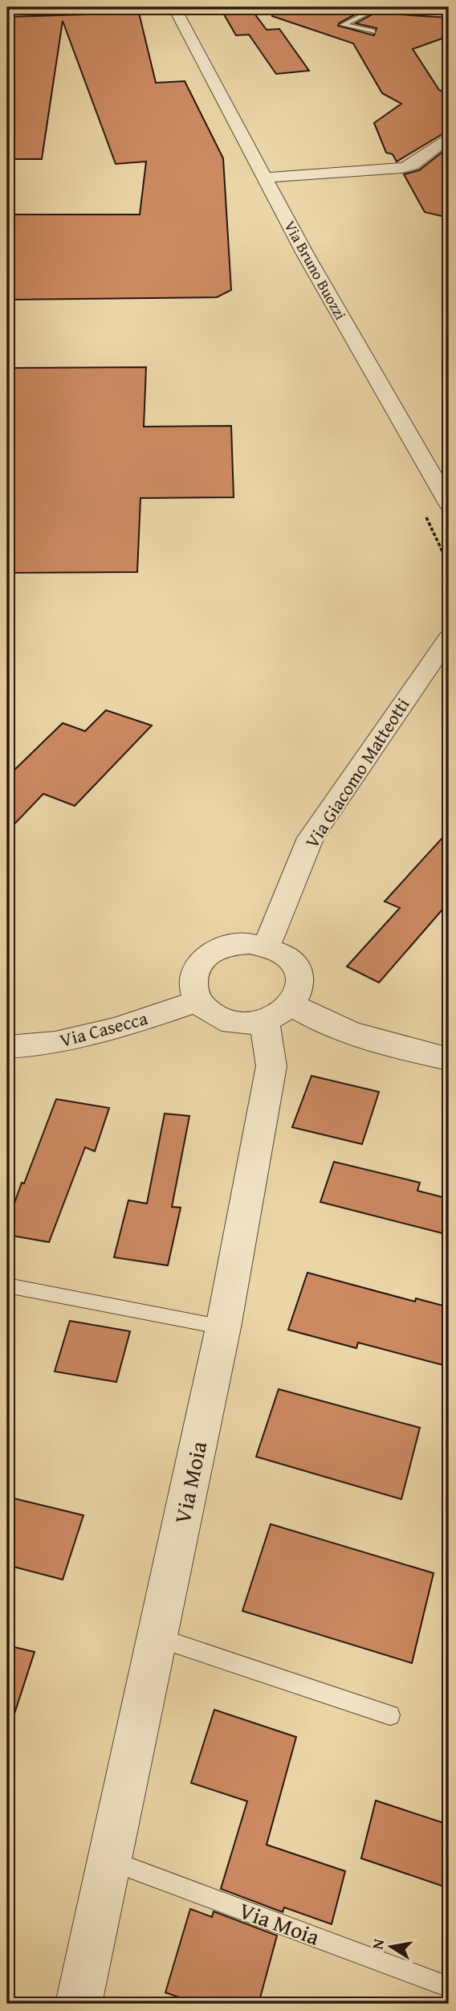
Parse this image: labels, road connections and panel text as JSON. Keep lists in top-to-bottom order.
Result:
{
  "streets": {
    "street": [
      "Via Bruno Buozzi",
      "Via Giacomo Matteotti",
      "Via Casecca",
      "Via Moia"
    ]
  },
  "crossings": [
    ["Via Giacomo Matteotti", "Via Casecca"],
    ["Via Giacomo Matteotti", "Via Moia"],
    ["Via Casecca", "Via Moia"]
  ],
  "north": "left"
}
